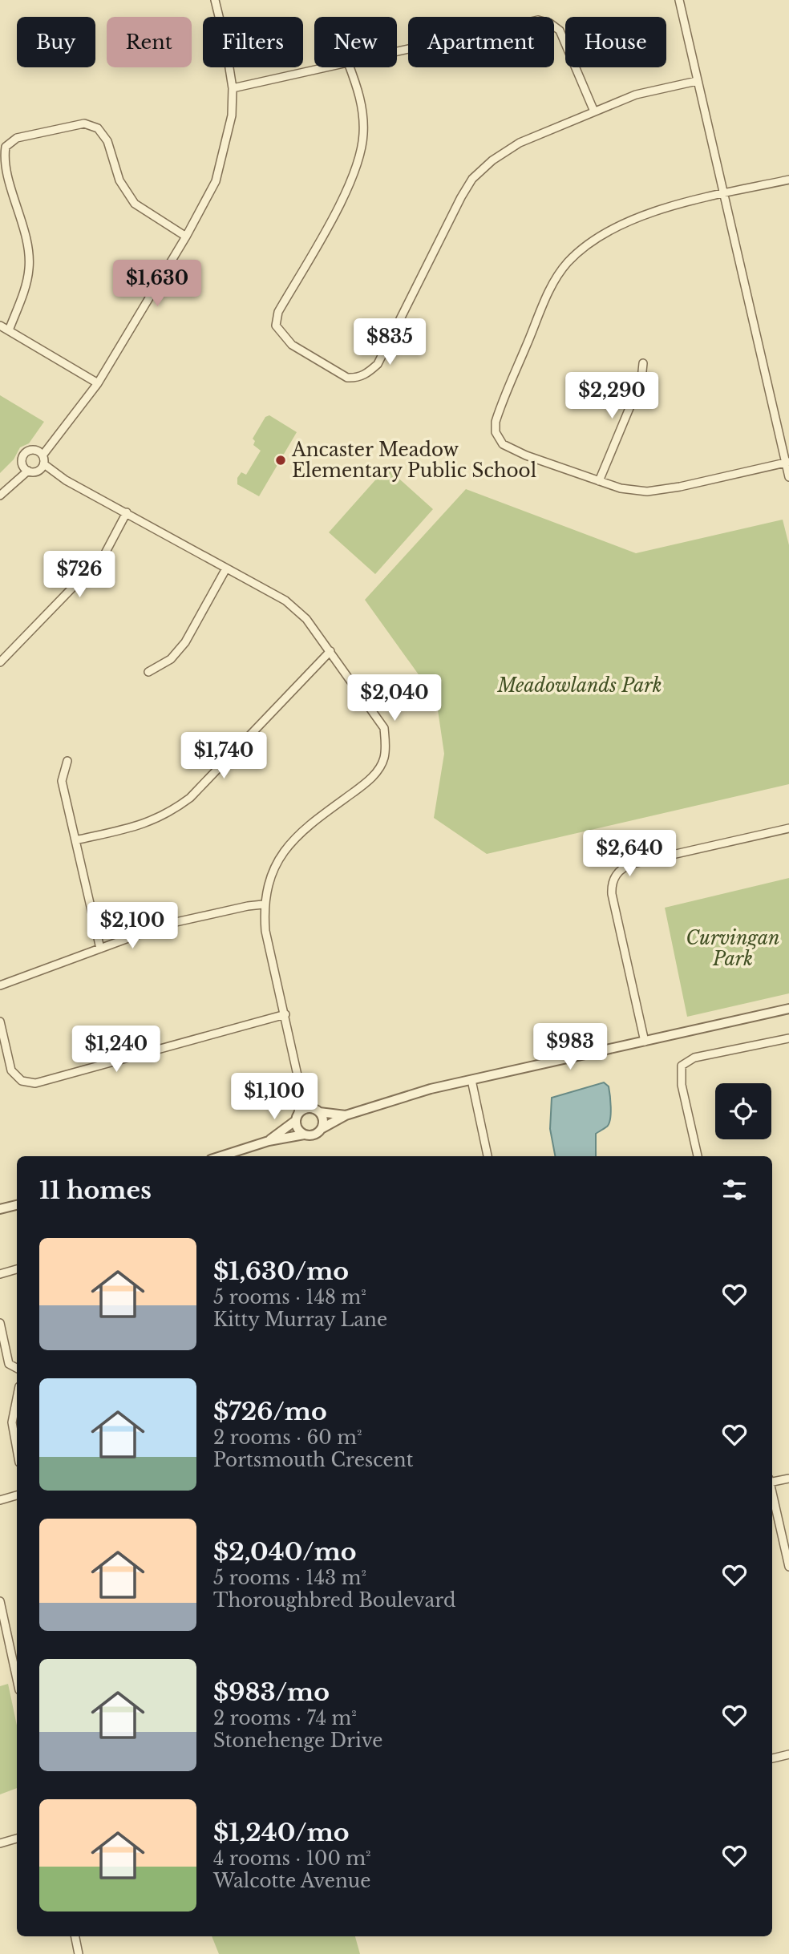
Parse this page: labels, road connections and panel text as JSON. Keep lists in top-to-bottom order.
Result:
{
  "parks": ["Meadowlands Park", "Curvingan Park"],
  "places": ["Ancaster Meadow Elementary Public School"],
  "page": {
    "chip": [
      "Buy",
      "Rent",
      "Filters",
      "New",
      "Apartment",
      "House"
    ],
    "price": [
      "$1,630",
      "$835",
      "$2,290",
      "$726",
      "$2,040",
      "$1,740",
      "$2,640",
      "$2,100",
      "$983",
      "$1,240",
      "$1,100"
    ],
    "heading": "11 homes",
    "list": [
      {
        "name": "$1,630/mo",
        "note": "5 rooms · 148 m² · Kitty Murray Lane"
      },
      {
        "name": "$726/mo",
        "note": "2 rooms · 60 m² · Portsmouth Crescent"
      },
      {
        "name": "$2,040/mo",
        "note": "5 rooms · 143 m² · Thoroughbred Boulevard"
      },
      {
        "name": "$983/mo",
        "note": "2 rooms · 74 m² · Stonehenge Drive"
      },
      {
        "name": "$1,240/mo",
        "note": "4 rooms · 100 m² · Walcotte Avenue"
      }
    ]
  }
}
